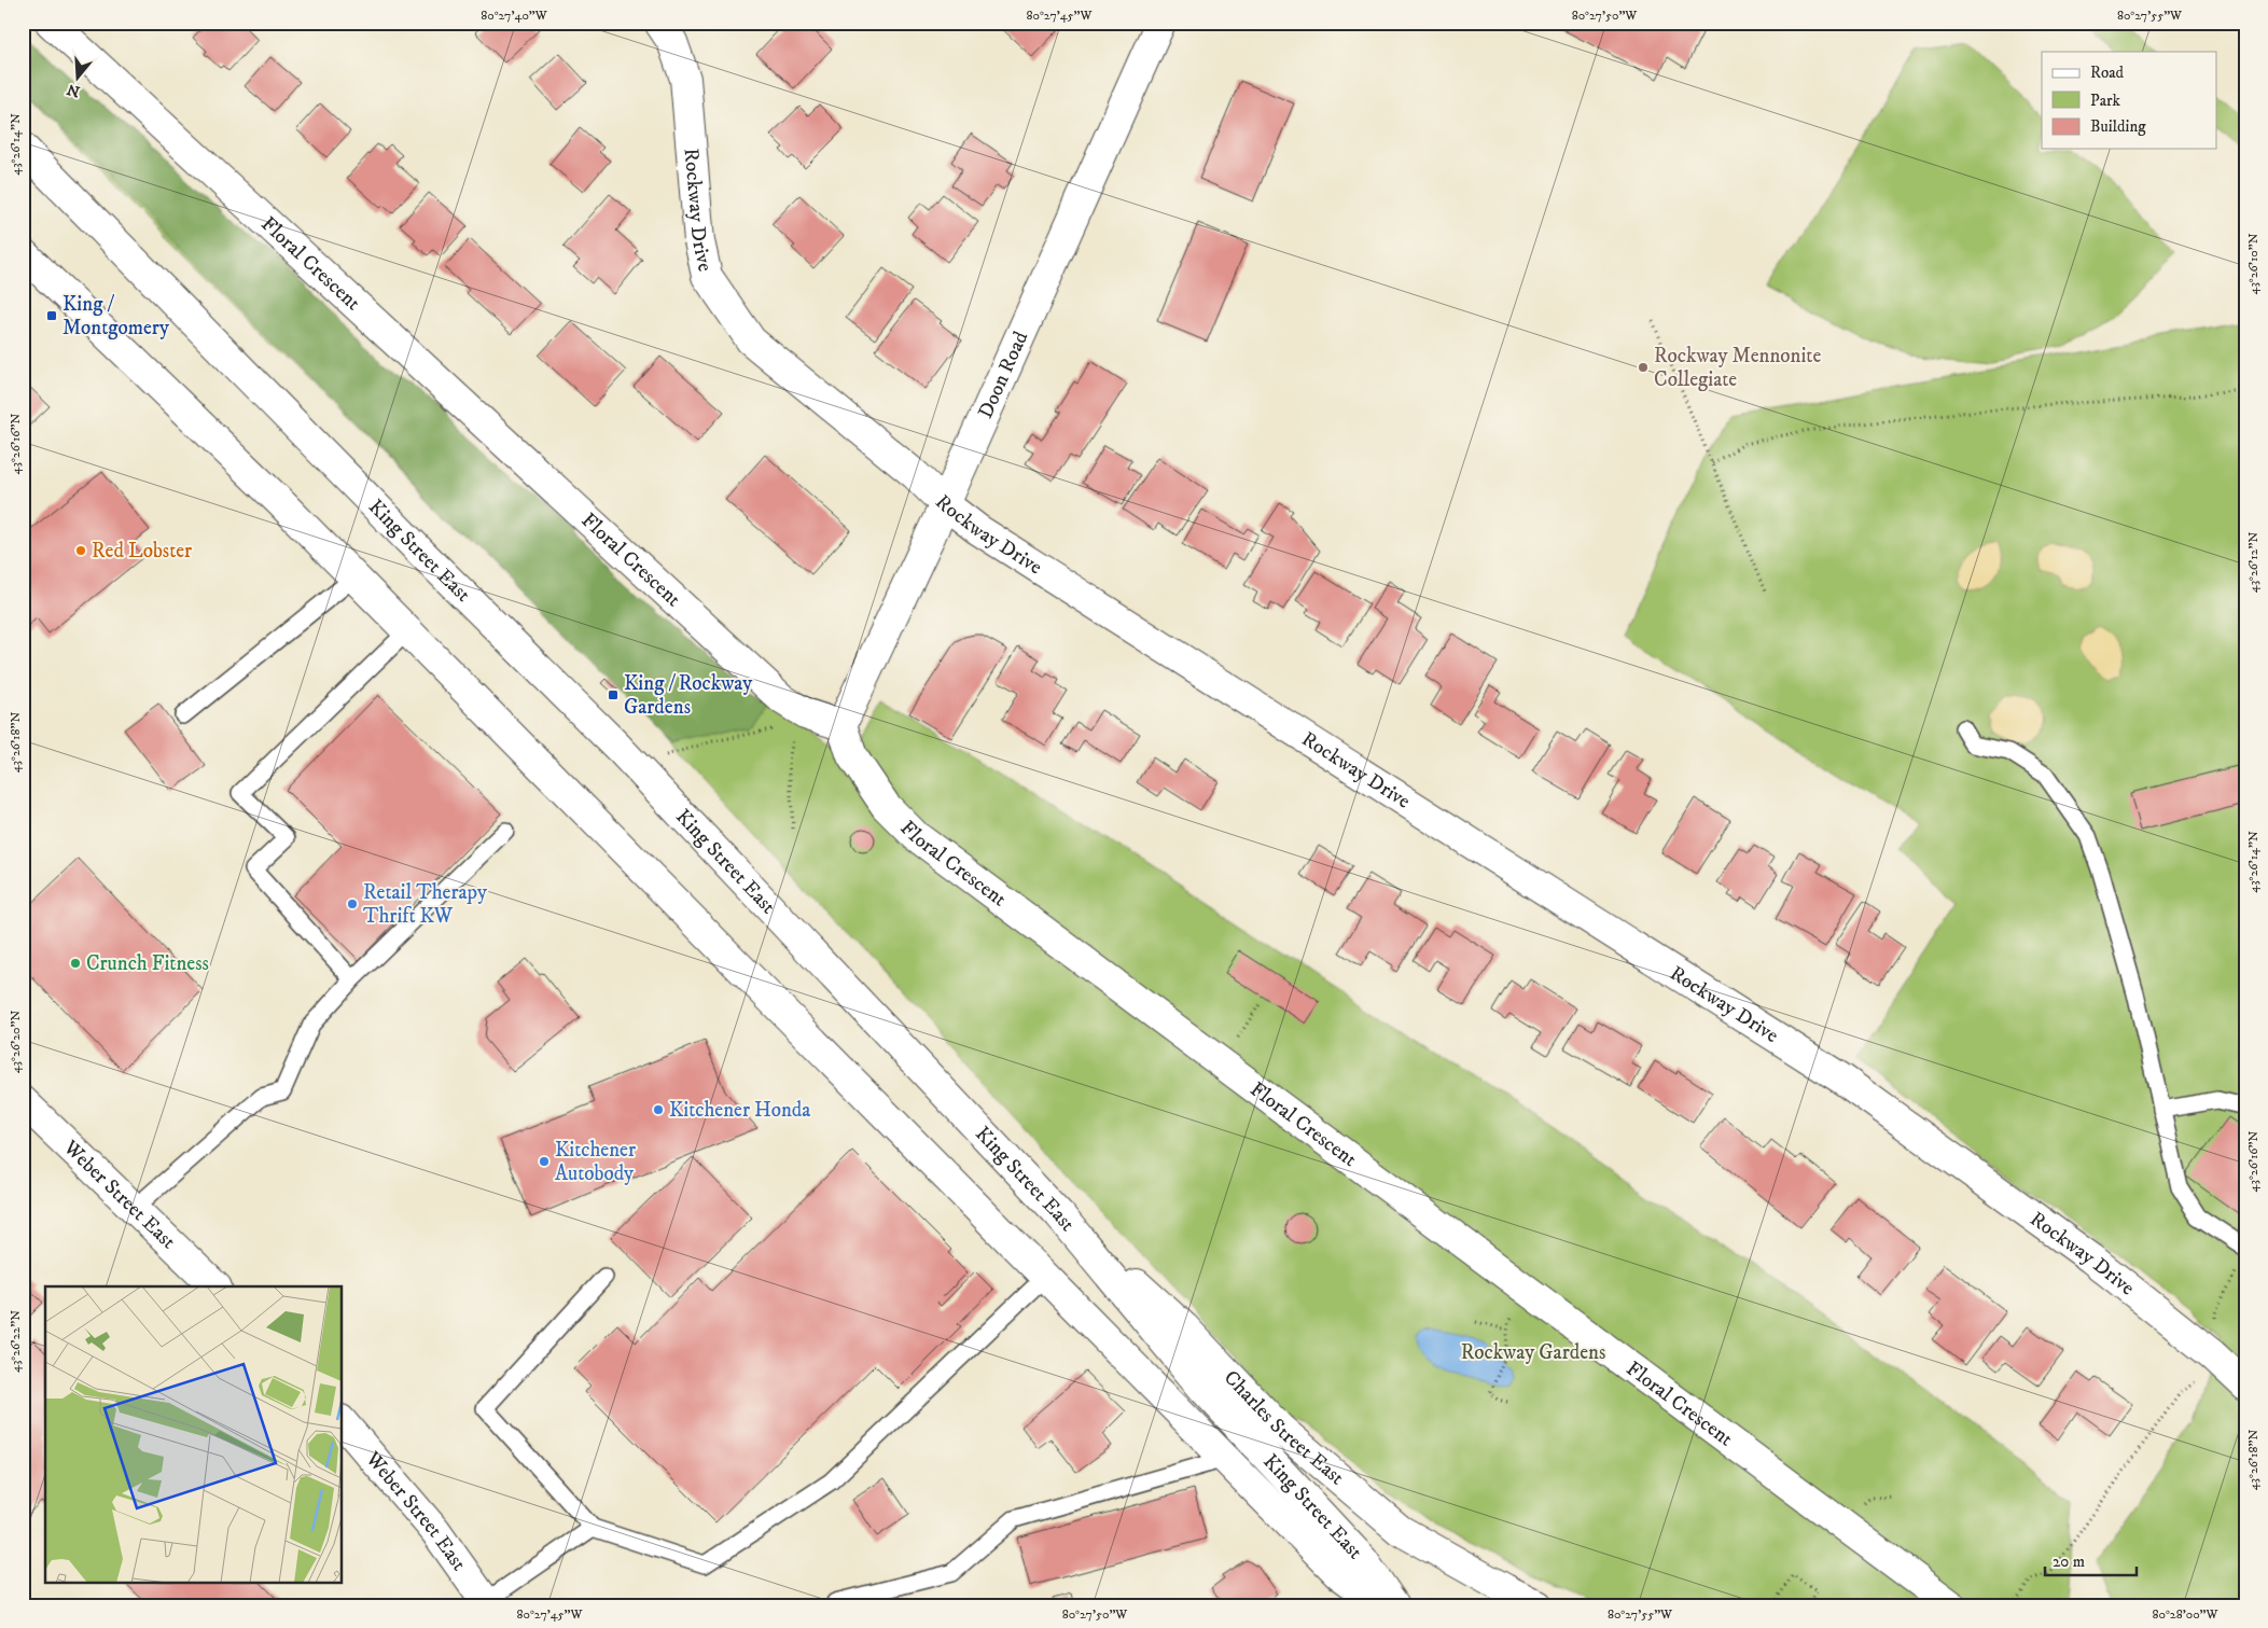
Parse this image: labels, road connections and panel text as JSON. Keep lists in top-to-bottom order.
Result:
{
  "streets": {
    "street": [
      "Rockway Drive",
      "Floral Crescent",
      "Doon Road",
      "King Street East",
      "Weber Street East",
      "Charles Street East"
    ]
  },
  "crossings": [
    ["Rockway Drive", "Doon Road"],
    ["Floral Crescent", "Doon Road"],
    ["King Street East", "Charles Street East"]
  ],
  "parks": ["Rockway Gardens"],
  "places": {
    "transit": ["King / Montgomery", "King / Rockway Gardens"],
    "other": [
      "Rockway Mennonite Collegiate",
      "Red Lobster",
      "Retail Therapy Thrift KW",
      "Crunch Fitness",
      "Kitchener Honda",
      "Kitchener Autobody"
    ]
  },
  "legend": ["Road", "Park", "Building"],
  "scale_bar": "20 m",
  "north": "bottom",
  "coordinates": [
    "80°27'40\"W",
    "80°27'45\"W",
    "80°27'50\"W",
    "80°27'55\"W",
    "43°26'14\"N",
    "43°26'10\"N",
    "43°26'16\"N",
    "43°26'12\"N",
    "43°26'18\"N",
    "43°26'20\"N",
    "43°26'22\"N",
    "80°28'00\"W"
  ]
}
